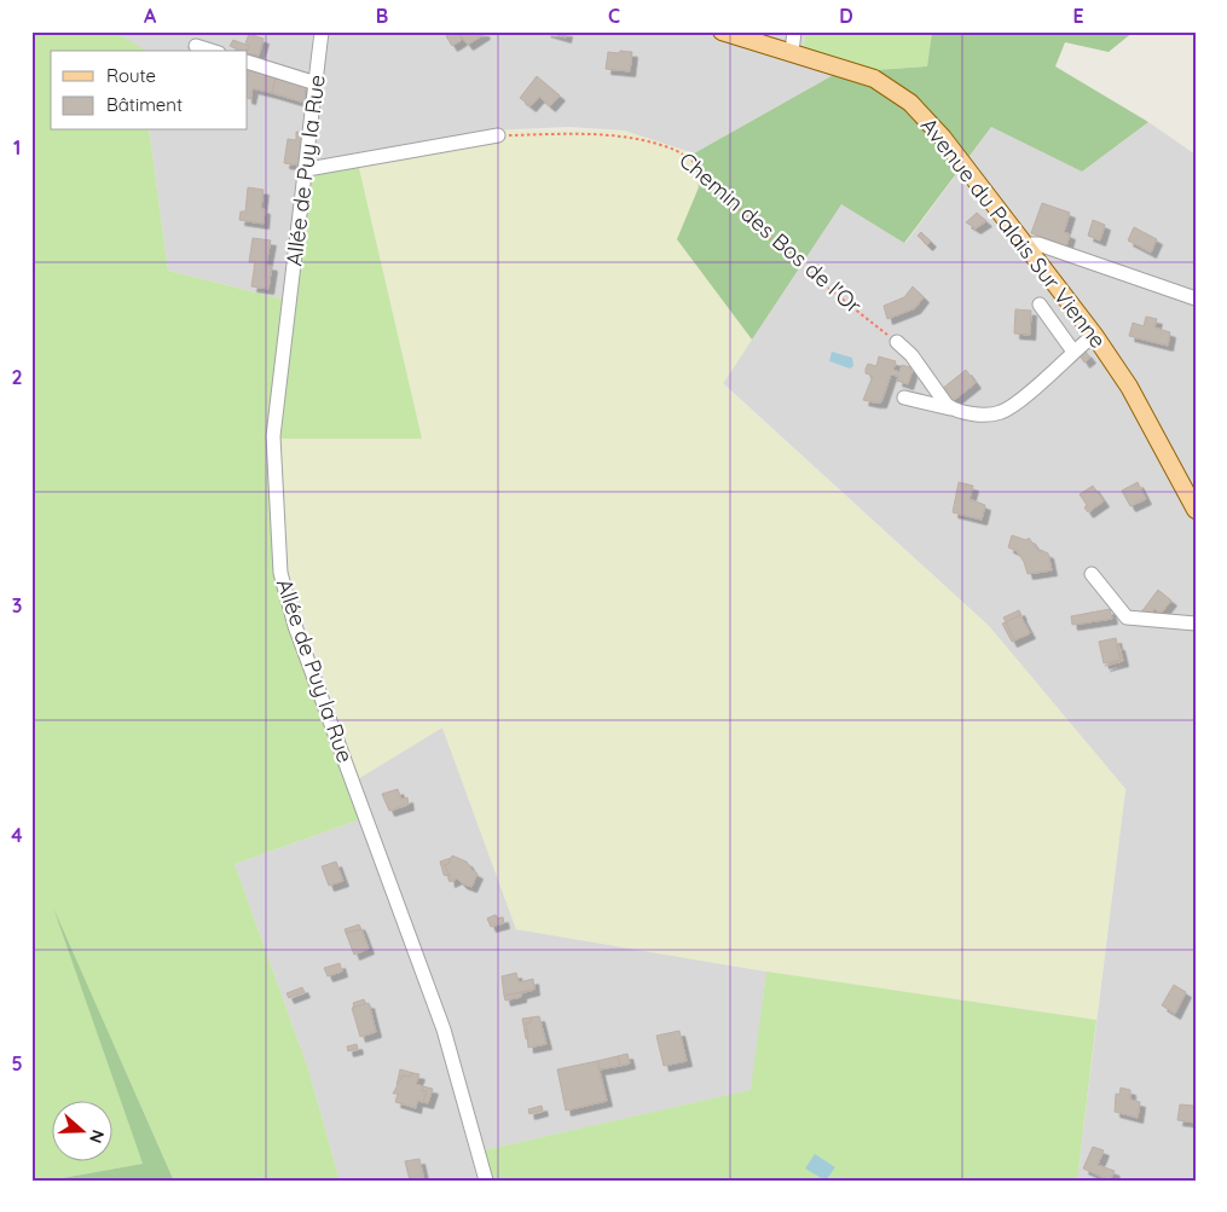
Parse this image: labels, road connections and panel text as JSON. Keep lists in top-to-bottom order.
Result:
{
  "streets": {
    "main road": ["Avenue du Palais Sur Vienne"],
    "street": ["Allée de Puy la Rue"],
    "path": ["Chemin des Bos de l'Or"]
  },
  "legend": ["Route", "Bâtiment"],
  "north": "right",
  "grid": {
    "columns": [
      "A",
      "B",
      "C",
      "D",
      "E"
    ],
    "rows": [
      "1",
      "2",
      "3",
      "4",
      "5"
    ]
  }
}
